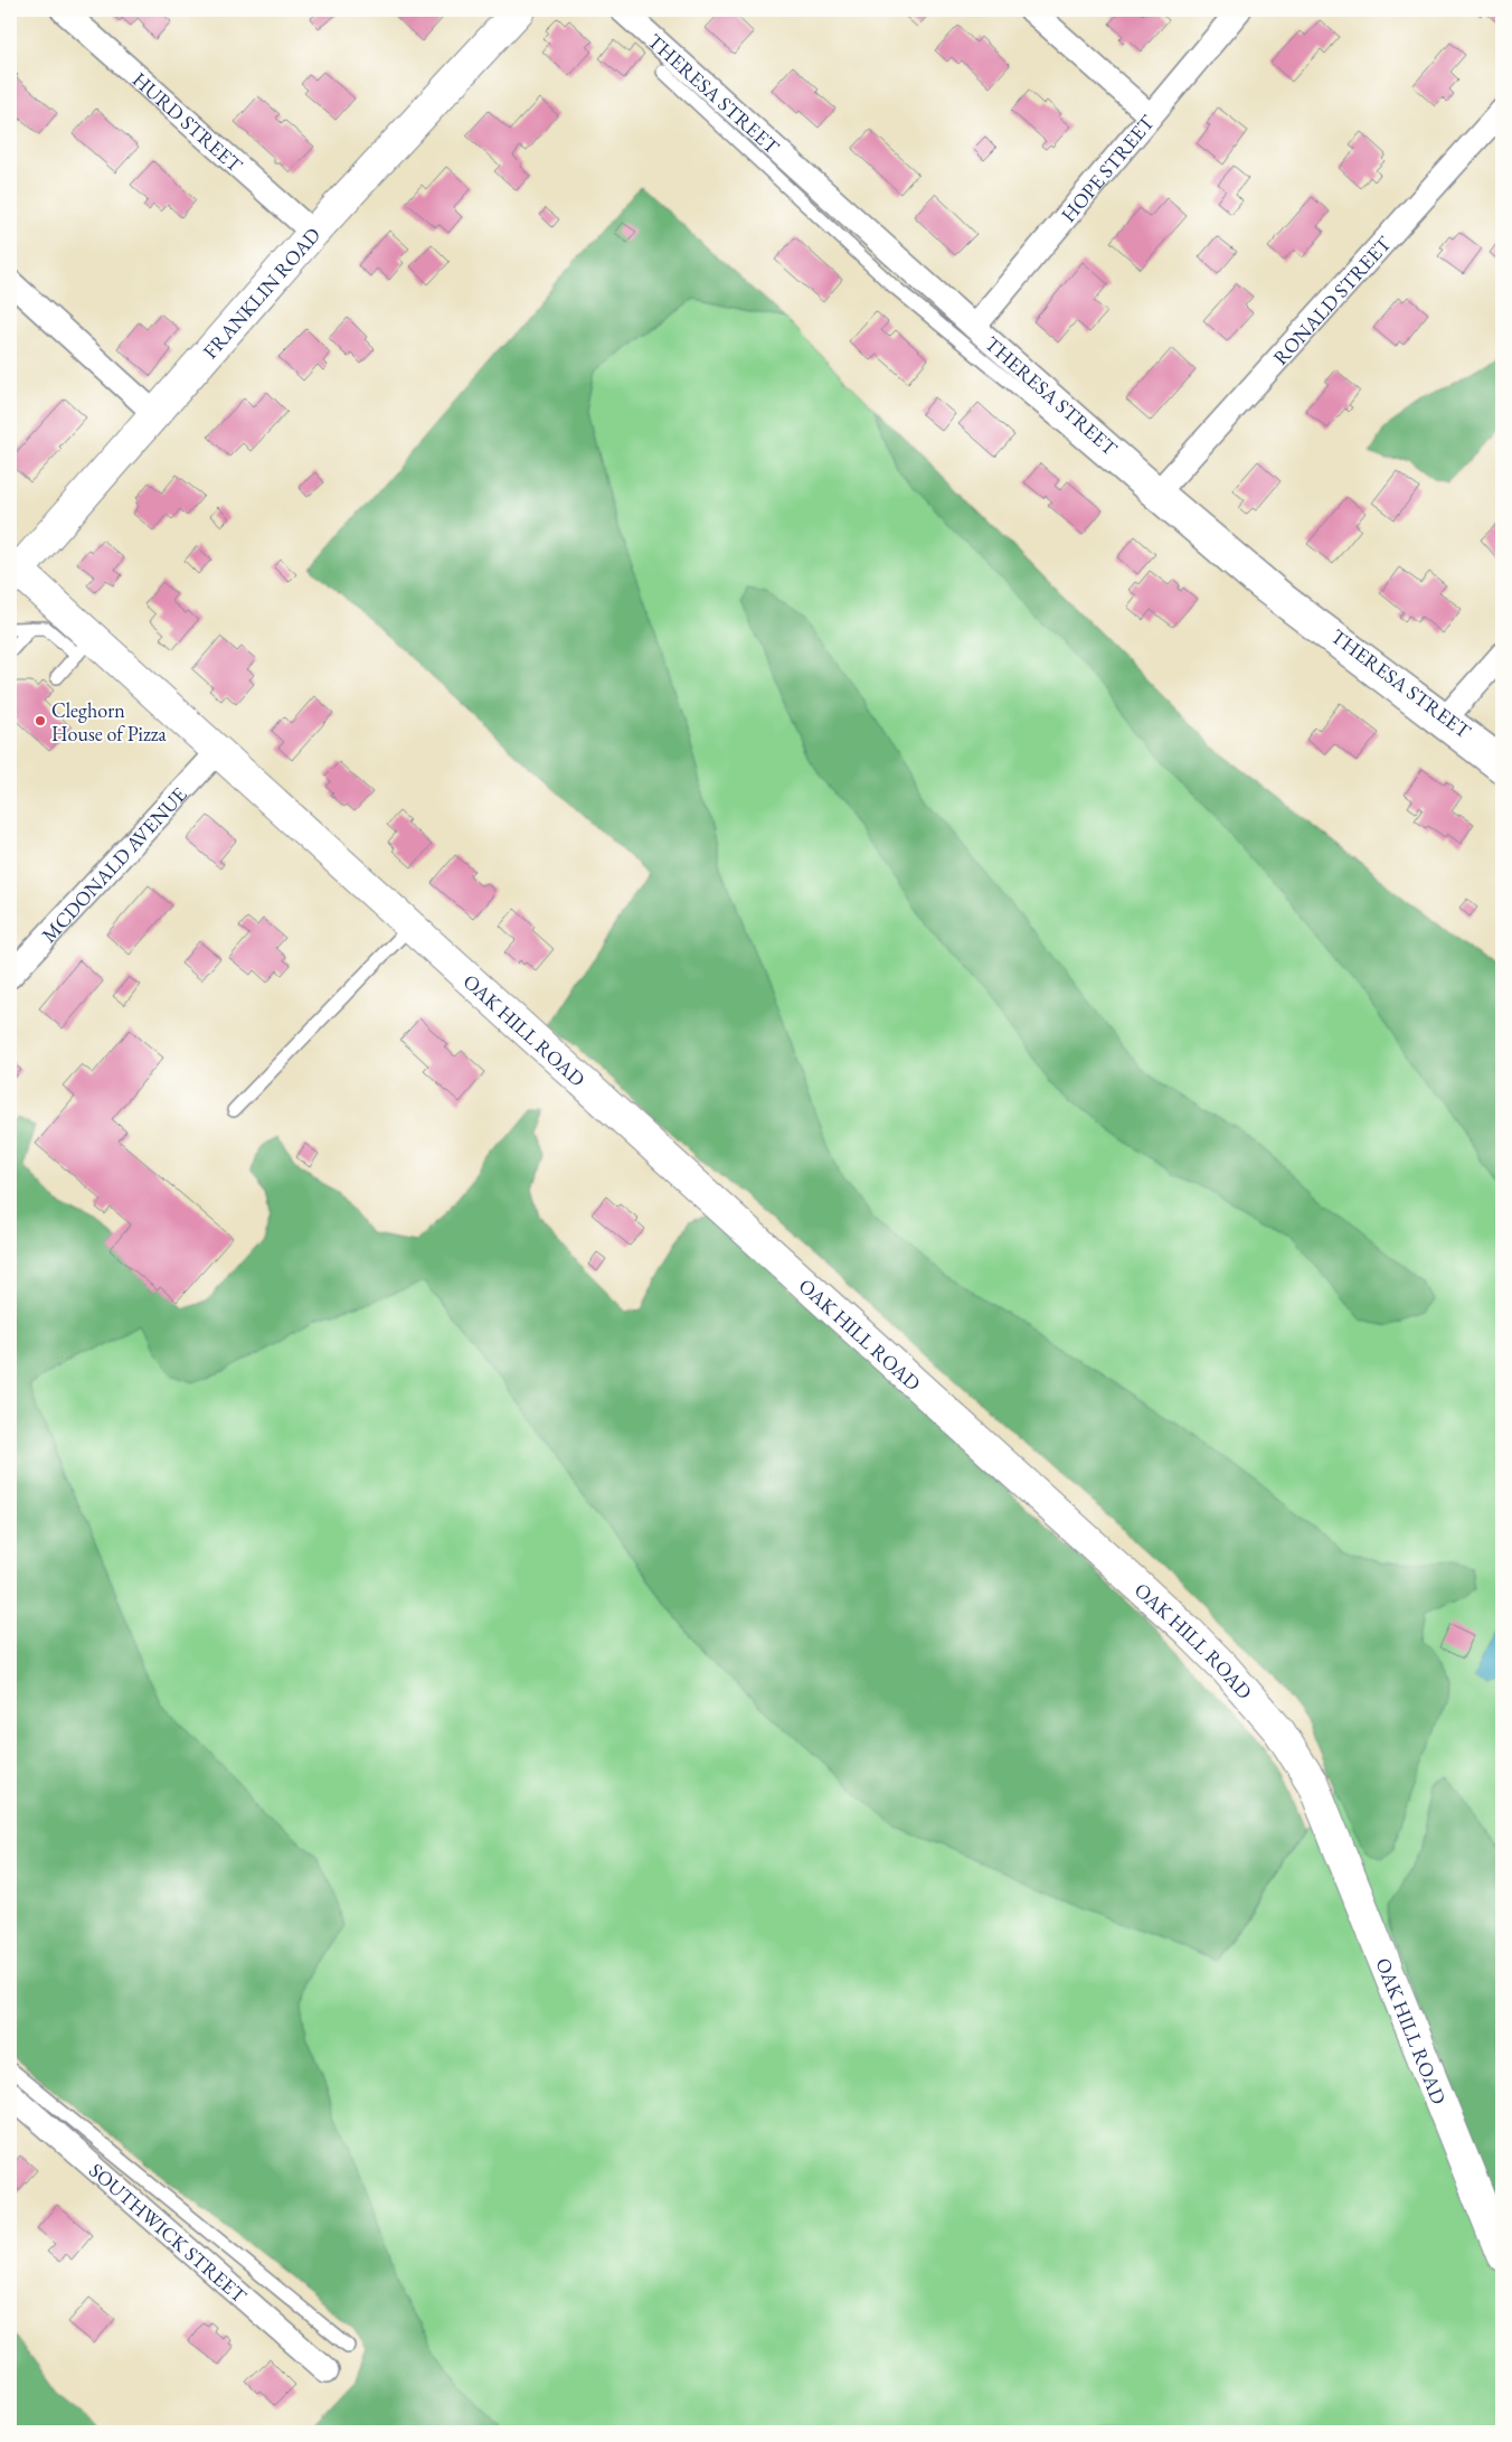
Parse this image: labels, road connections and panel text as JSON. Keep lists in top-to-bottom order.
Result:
{
  "streets": {
    "street": [
      "THERESA STREET",
      "HURD STREET",
      "HOPE STREET",
      "FRANKLIN ROAD",
      "RONALD STREET",
      "MCDONALD AVENUE",
      "OAK HILL ROAD",
      "SOUTHWICK STREET"
    ]
  },
  "crossings": [
    ["THERESA STREET", "HOPE STREET"],
    ["THERESA STREET", "RONALD STREET"],
    ["HURD STREET", "FRANKLIN ROAD"],
    ["FRANKLIN ROAD", "OAK HILL ROAD"],
    ["MCDONALD AVENUE", "OAK HILL ROAD"]
  ],
  "places": ["Cleghorn House of Pizza"]
}
